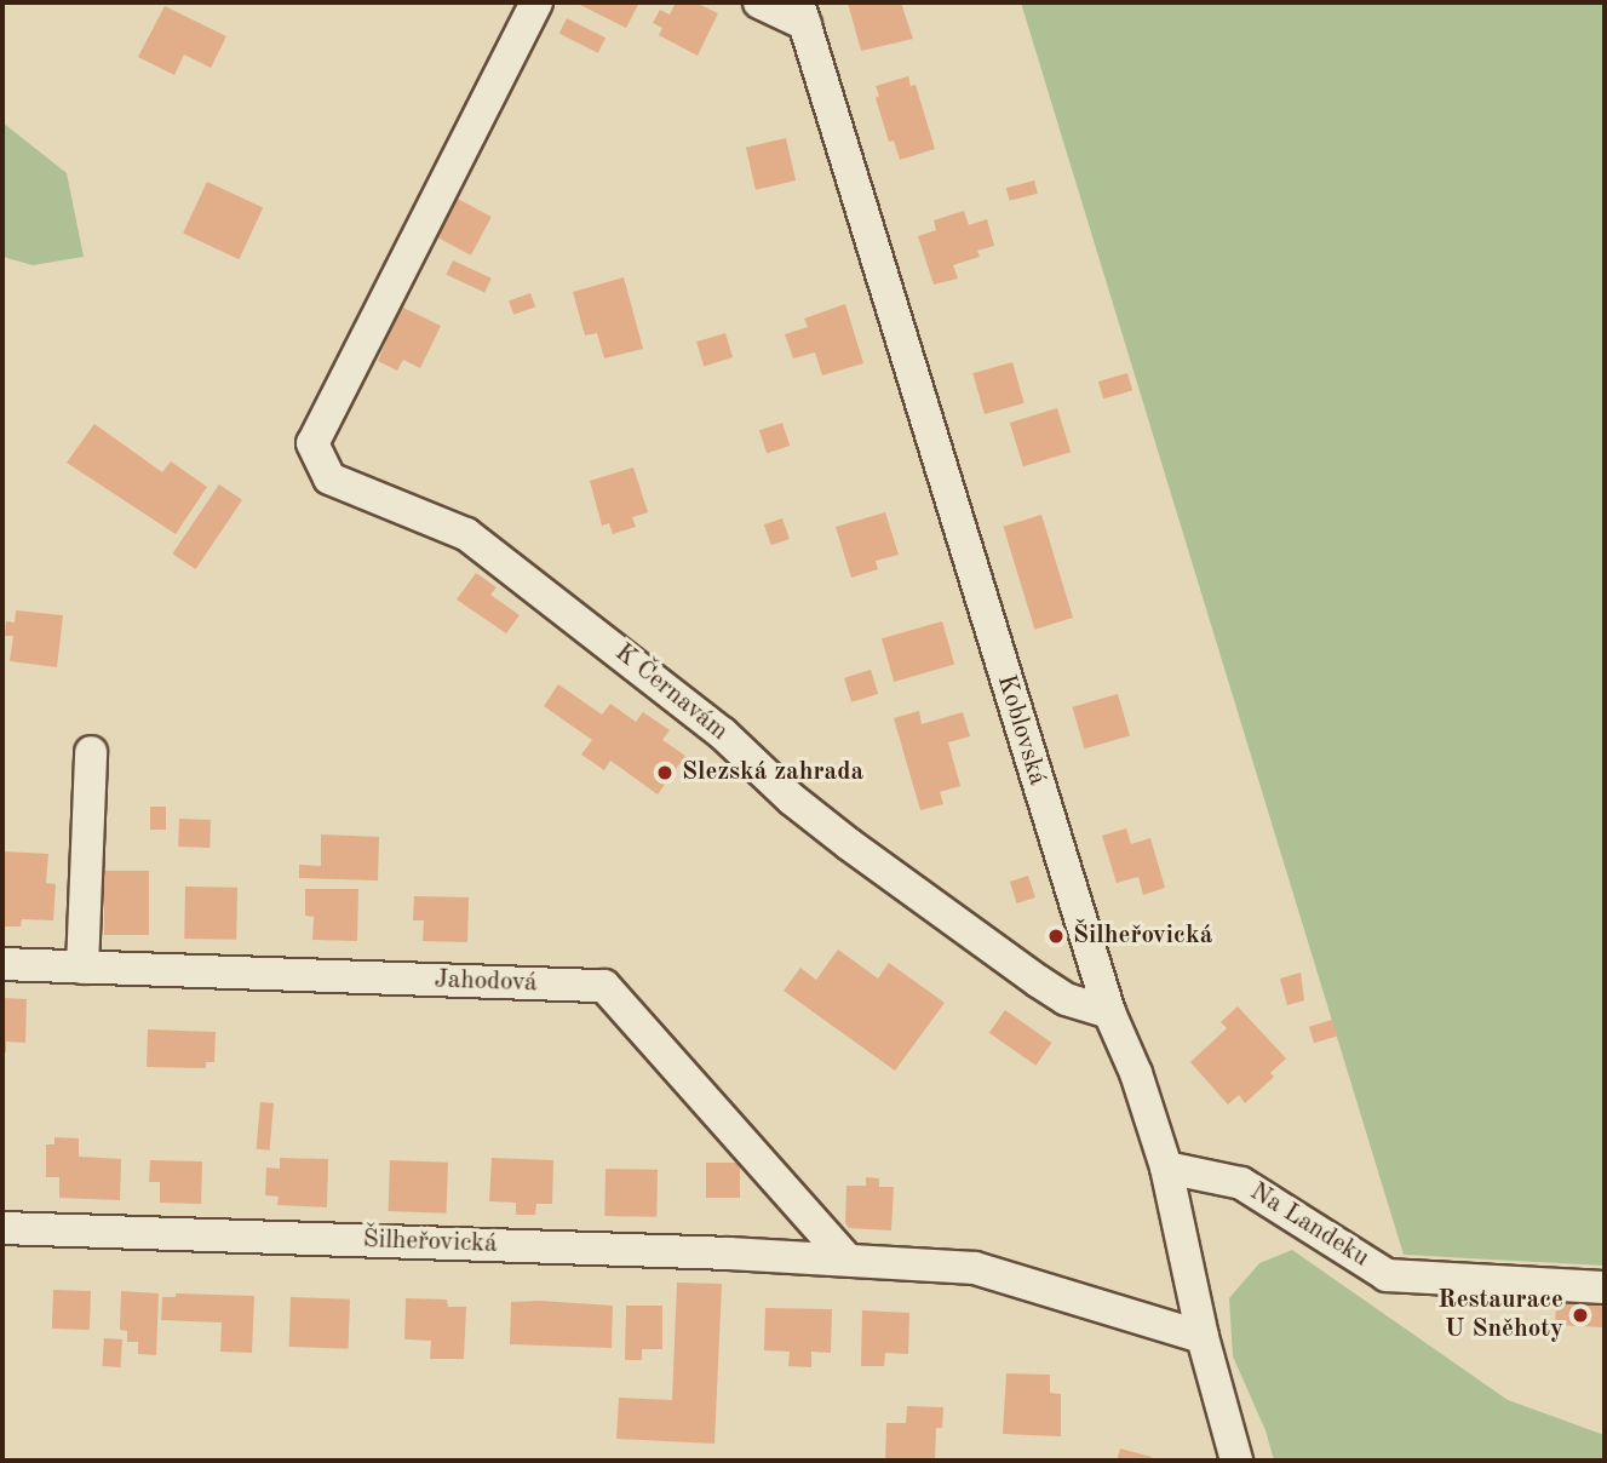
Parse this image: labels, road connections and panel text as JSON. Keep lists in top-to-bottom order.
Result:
{
  "streets": {
    "street": [
      "K Černavám",
      "Koblovská",
      "Jahodová",
      "Na Landeku",
      "Šilheřovická"
    ]
  },
  "crossings": [
    ["K Černavám", "Koblovská"],
    ["Koblovská", "Na Landeku"],
    ["Koblovská", "Šilheřovická"],
    ["Jahodová", "Šilheřovická"]
  ],
  "places": ["Slezská zahrada", "Šilheřovická", "Restaurace U Sněhoty"]
}
